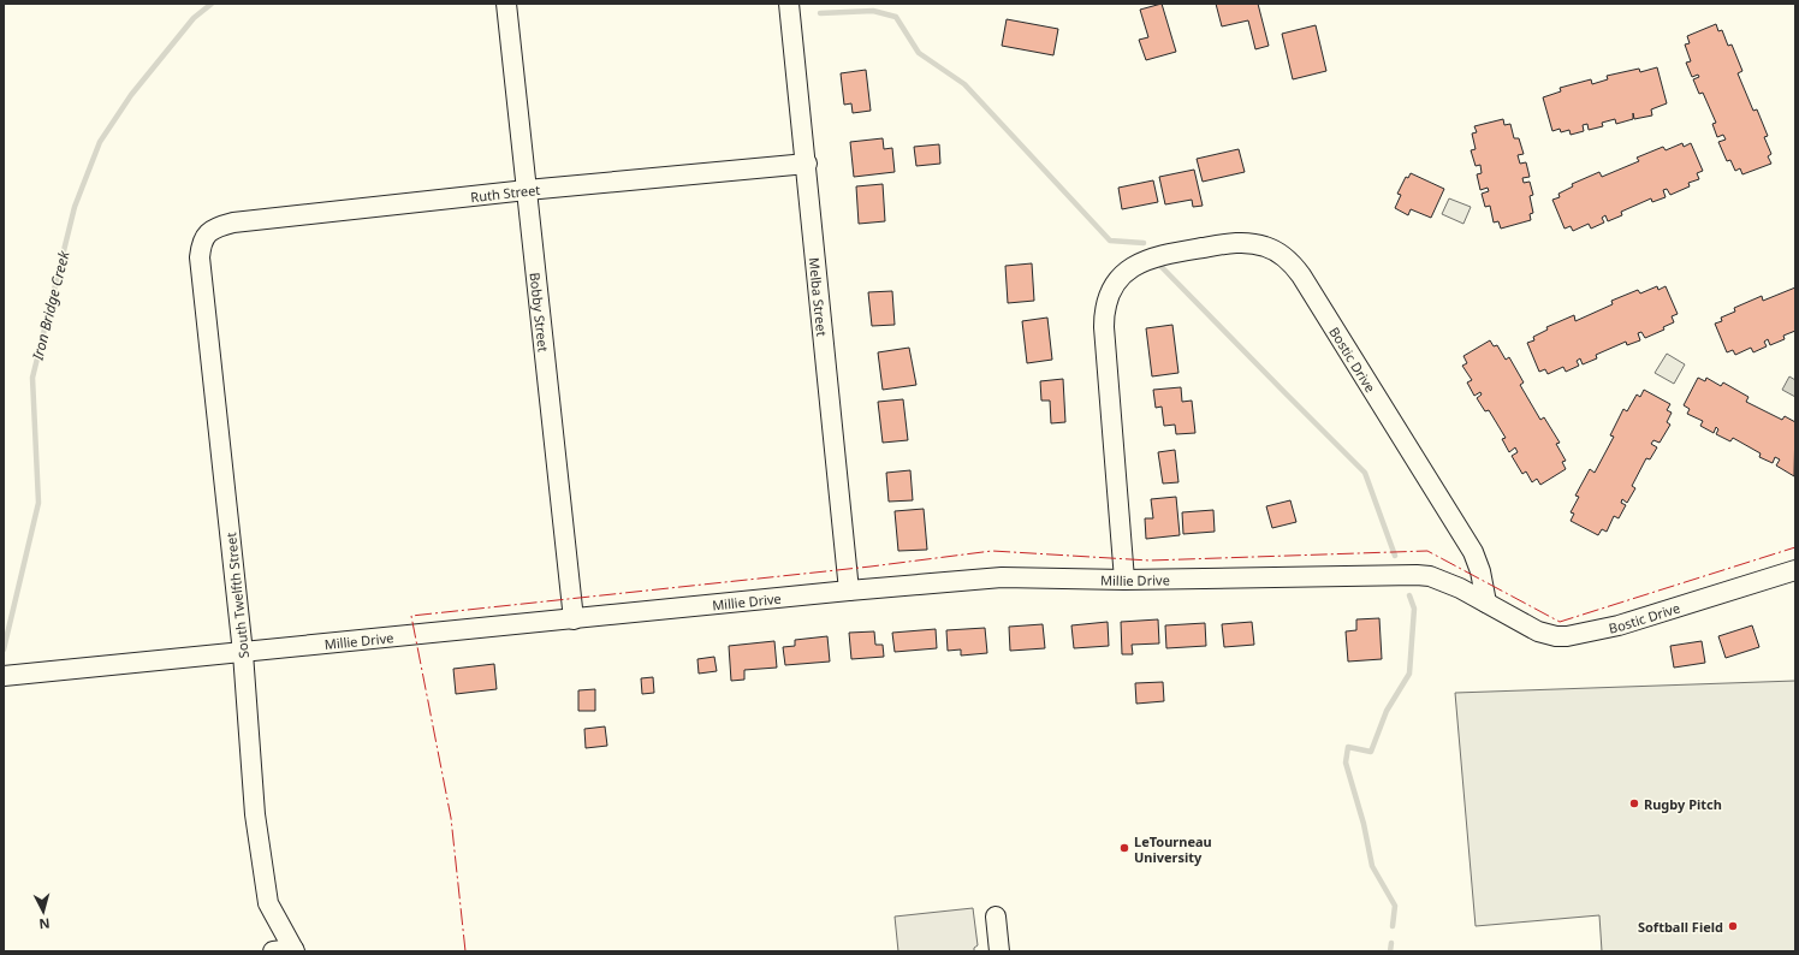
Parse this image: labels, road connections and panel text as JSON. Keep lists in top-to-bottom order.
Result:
{
  "streets": {
    "street": [
      "Ruth Street",
      "Melba Street",
      "Bobby Street",
      "Bostic Drive",
      "Millie Drive",
      "South Twelfth Street"
    ]
  },
  "crossings": [
    ["Ruth Street", "Melba Street"],
    ["Ruth Street", "Bobby Street"],
    ["Ruth Street", "South Twelfth Street"],
    ["Melba Street", "Millie Drive"],
    ["Bobby Street", "Millie Drive"],
    ["Bostic Drive", "Millie Drive"],
    ["Millie Drive", "South Twelfth Street"]
  ],
  "water": ["Iron Bridge Creek"],
  "places": ["Rugby Pitch", "LeTourneau University", "Softball Field"],
  "north": "bottom"
}
